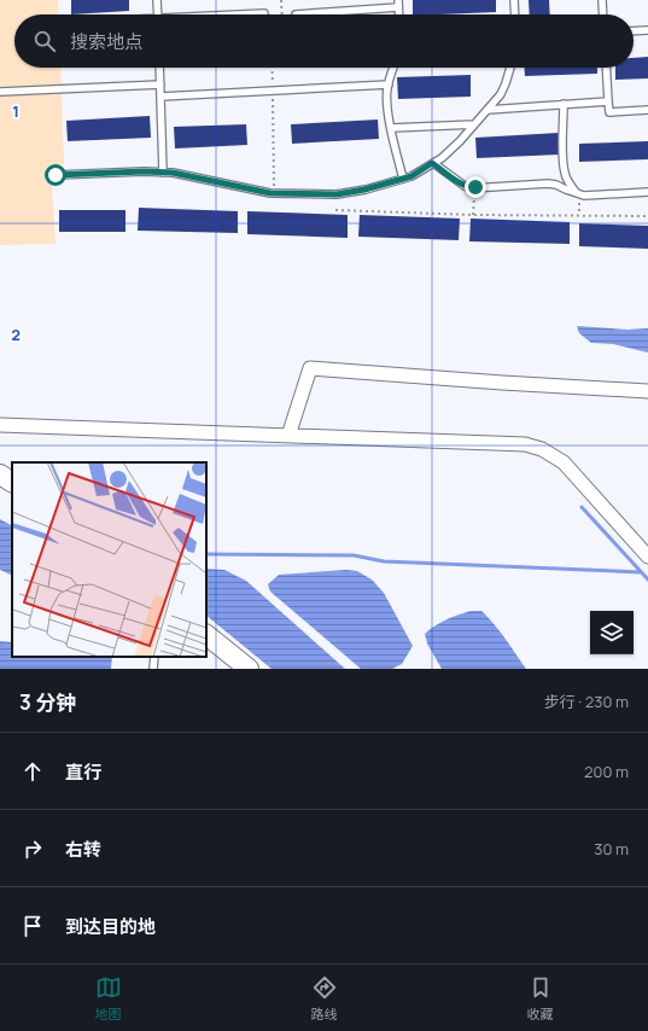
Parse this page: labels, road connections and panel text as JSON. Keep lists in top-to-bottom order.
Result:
{
  "page": {
    "search": "搜索地点",
    "heading": ["3 分钟", "步行 · 230 m"],
    "list": [
      ["直行", "200 m"],
      ["右转", "30 m"],
      "到达目的地"
    ],
    "nav": ["地图", "路线", "收藏"]
  },
  "grid": {
    "rows": ["1", "2"]
  }
}
